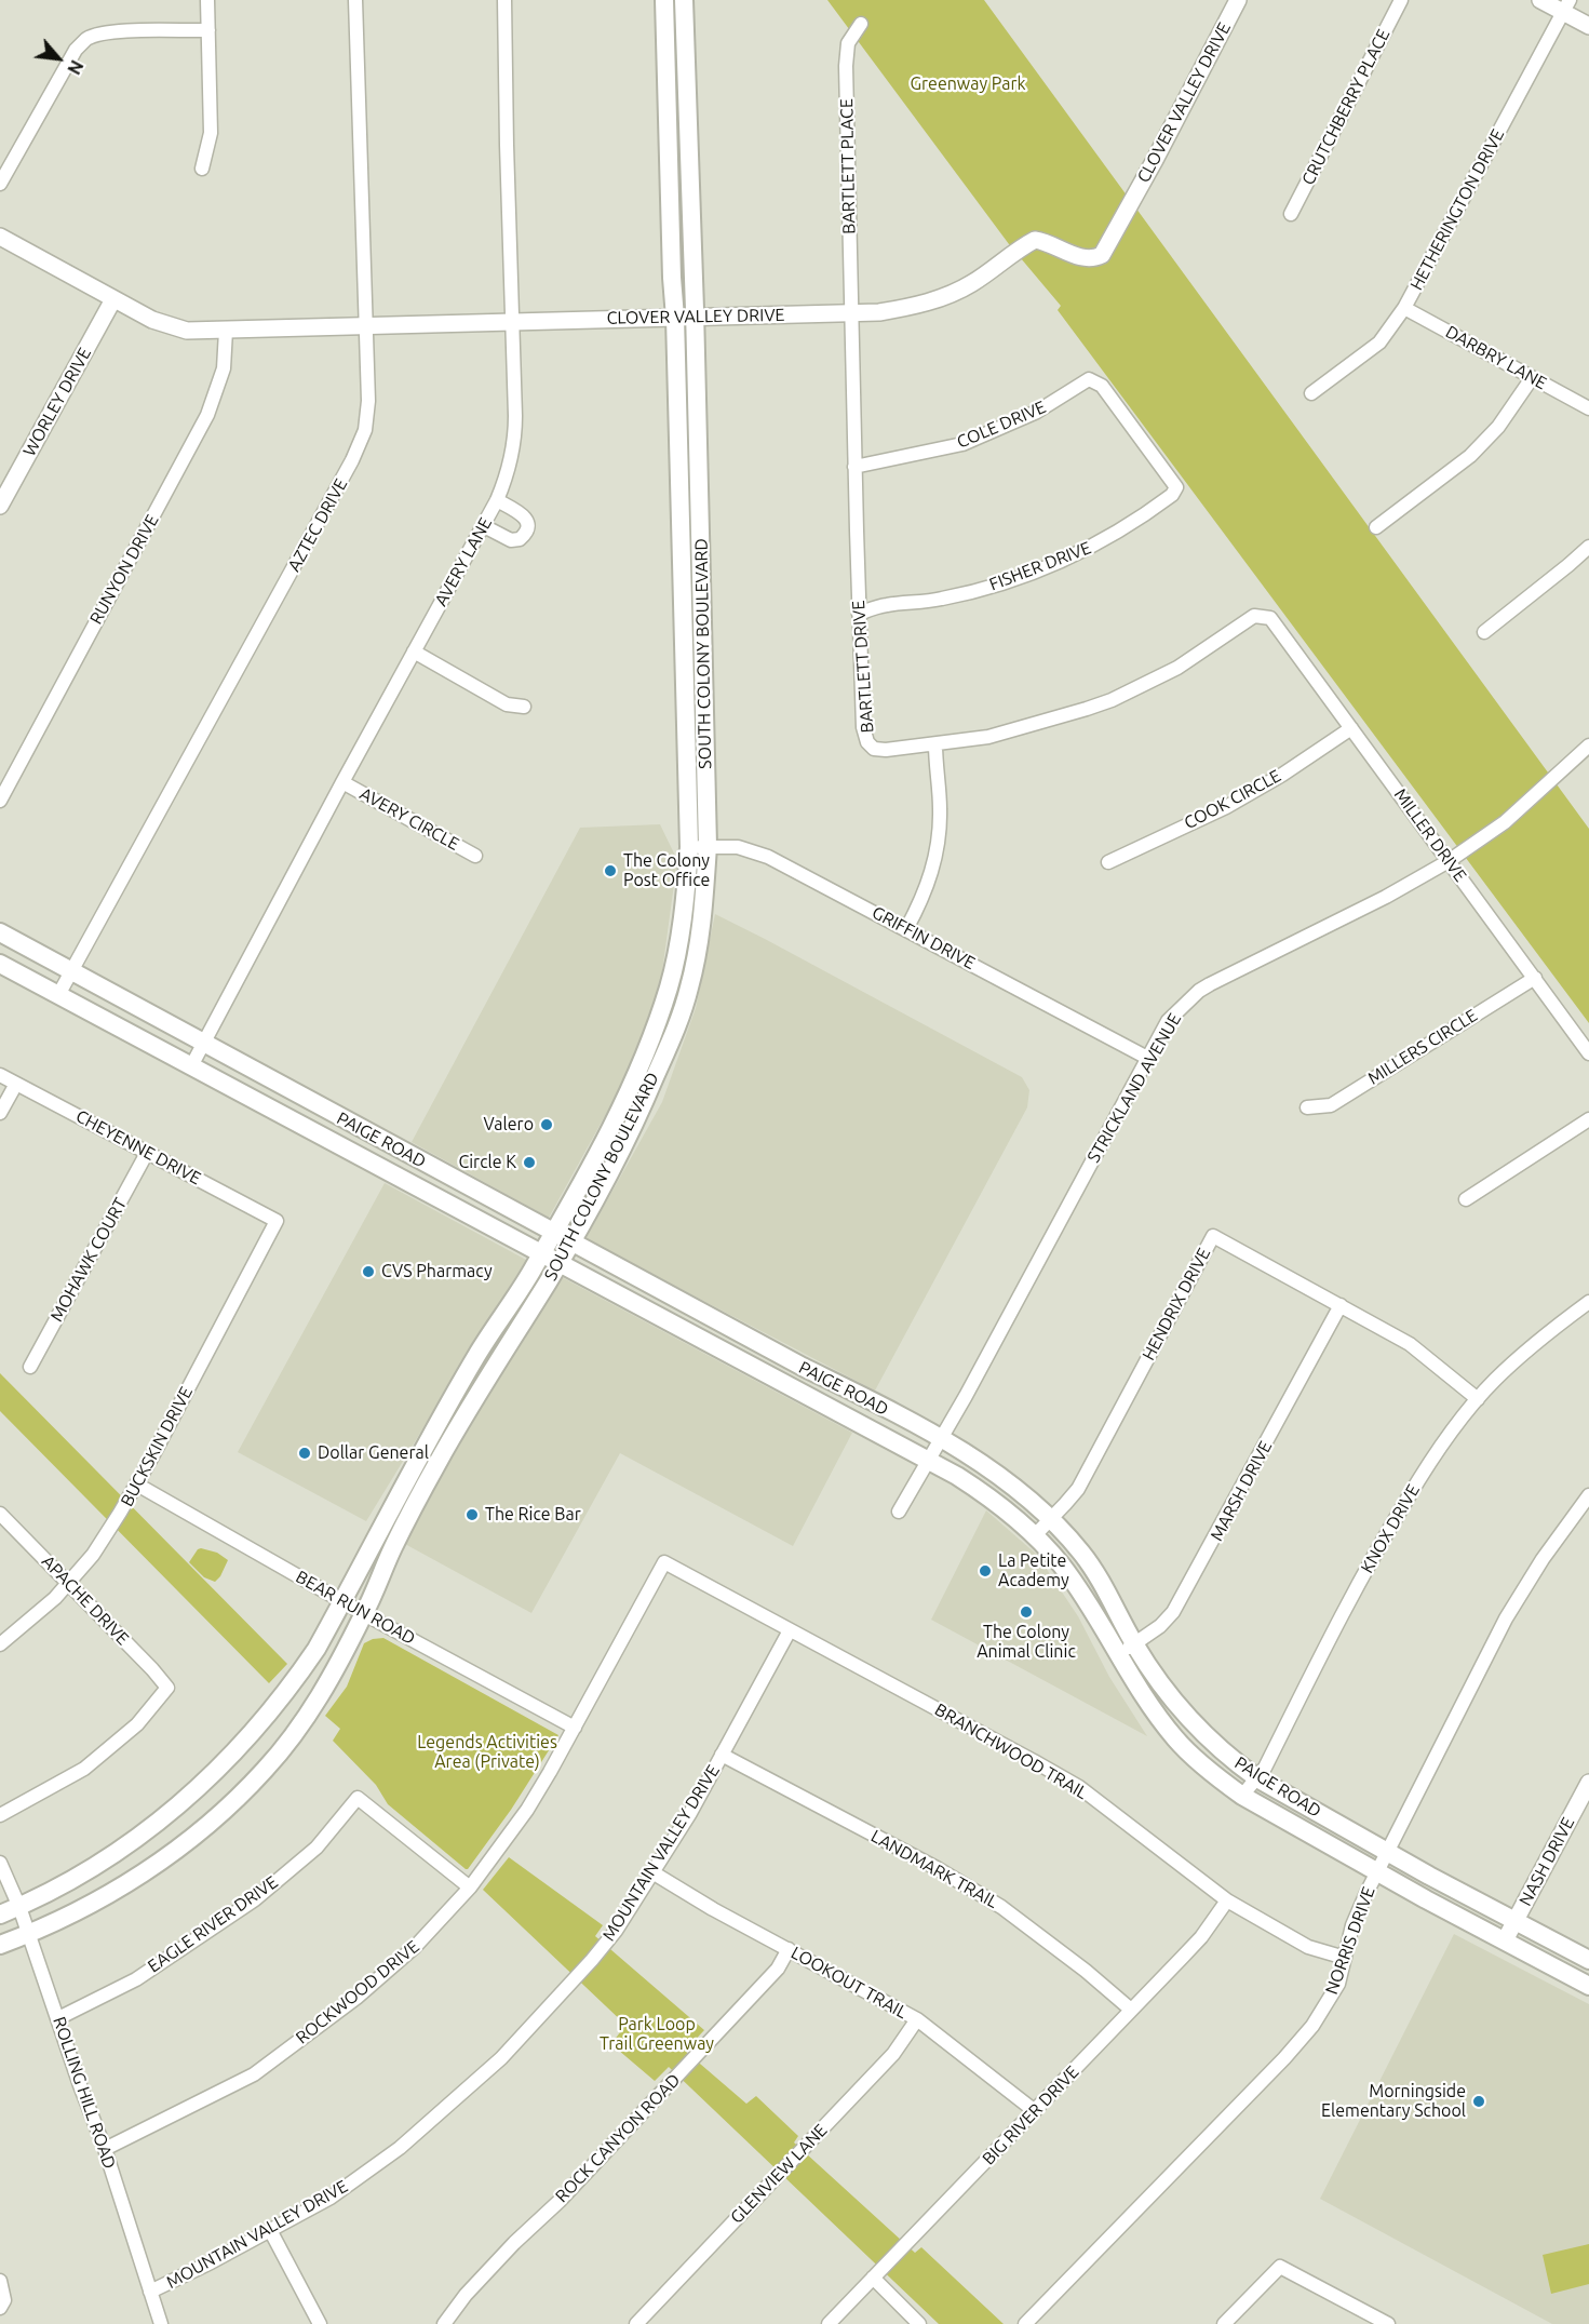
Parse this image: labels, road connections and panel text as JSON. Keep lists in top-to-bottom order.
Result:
{
  "streets": {
    "main road": ["SOUTH COLONY BOULEVARD", "PAIGE ROAD"],
    "street": [
      "CLOVER VALLEY DRIVE",
      "CRUTCHBERRY PLACE",
      "BARTLETT PLACE",
      "HETHERINGTON DRIVE",
      "DARBRY LANE",
      "WORLEY DRIVE",
      "COLE DRIVE",
      "AZTEC DRIVE",
      "AVERY LANE",
      "FISHER DRIVE",
      "RUNYON DRIVE",
      "BARTLETT DRIVE",
      "COOK CIRCLE",
      "AVERY CIRCLE",
      "MILLER DRIVE",
      "GRIFFIN DRIVE",
      "MILLERS CIRCLE",
      "STRICKLAND AVENUE",
      "CHEYENNE DRIVE",
      "MOHAWK COURT",
      "HENDRIX DRIVE",
      "BUCKSKIN DRIVE",
      "MARSH DRIVE",
      "KNOX DRIVE",
      "APACHE DRIVE",
      "BEAR RUN ROAD",
      "BRANCHWOOD TRAIL",
      "MOUNTAIN VALLEY DRIVE",
      "NASH DRIVE",
      "LANDMARK TRAIL",
      "EAGLE RIVER DRIVE",
      "NORRIS DRIVE",
      "LOOKOUT TRAIL",
      "ROCKWOOD DRIVE",
      "ROLLING HILL ROAD",
      "BIG RIVER DRIVE",
      "ROCK CANYON ROAD",
      "GLENVIEW LANE"
    ]
  },
  "crossings": [
    ["CLOVER VALLEY DRIVE", "BARTLETT PLACE"],
    ["CLOVER VALLEY DRIVE", "WORLEY DRIVE"],
    ["CLOVER VALLEY DRIVE", "AZTEC DRIVE"],
    ["CLOVER VALLEY DRIVE", "AVERY LANE"],
    ["CLOVER VALLEY DRIVE", "RUNYON DRIVE"],
    ["CLOVER VALLEY DRIVE", "SOUTH COLONY BOULEVARD"],
    ["CLOVER VALLEY DRIVE", "BARTLETT DRIVE"],
    ["BARTLETT PLACE", "BARTLETT DRIVE"],
    ["HETHERINGTON DRIVE", "DARBRY LANE"],
    ["COLE DRIVE", "FISHER DRIVE"],
    ["COLE DRIVE", "BARTLETT DRIVE"],
    ["AZTEC DRIVE", "PAIGE ROAD"],
    ["AVERY LANE", "AVERY CIRCLE"],
    ["AVERY LANE", "PAIGE ROAD"],
    ["FISHER DRIVE", "BARTLETT DRIVE"],
    ["SOUTH COLONY BOULEVARD", "GRIFFIN DRIVE"],
    ["SOUTH COLONY BOULEVARD", "PAIGE ROAD"],
    ["SOUTH COLONY BOULEVARD", "BEAR RUN ROAD"],
    ["SOUTH COLONY BOULEVARD", "ROLLING HILL ROAD"],
    ["BARTLETT DRIVE", "MILLER DRIVE"],
    ["COOK CIRCLE", "MILLER DRIVE"],
    ["MILLER DRIVE", "MILLERS CIRCLE"],
    ["MILLER DRIVE", "STRICKLAND AVENUE"],
    ["GRIFFIN DRIVE", "STRICKLAND AVENUE"],
    ["STRICKLAND AVENUE", "PAIGE ROAD"],
    ["PAIGE ROAD", "HENDRIX DRIVE"],
    ["PAIGE ROAD", "MARSH DRIVE"],
    ["PAIGE ROAD", "KNOX DRIVE"],
    ["PAIGE ROAD", "NASH DRIVE"],
    ["PAIGE ROAD", "NORRIS DRIVE"],
    ["CHEYENNE DRIVE", "MOHAWK COURT"],
    ["CHEYENNE DRIVE", "BUCKSKIN DRIVE"],
    ["HENDRIX DRIVE", "MARSH DRIVE"],
    ["HENDRIX DRIVE", "KNOX DRIVE"],
    ["BUCKSKIN DRIVE", "APACHE DRIVE"],
    ["BUCKSKIN DRIVE", "BEAR RUN ROAD"],
    ["BEAR RUN ROAD", "ROCKWOOD DRIVE"],
    ["BRANCHWOOD TRAIL", "MOUNTAIN VALLEY DRIVE"],
    ["BRANCHWOOD TRAIL", "NORRIS DRIVE"],
    ["BRANCHWOOD TRAIL", "ROCKWOOD DRIVE"],
    ["BRANCHWOOD TRAIL", "BIG RIVER DRIVE"],
    ["MOUNTAIN VALLEY DRIVE", "LANDMARK TRAIL"],
    ["MOUNTAIN VALLEY DRIVE", "LOOKOUT TRAIL"],
    ["MOUNTAIN VALLEY DRIVE", "ROLLING HILL ROAD"],
    ["LANDMARK TRAIL", "BIG RIVER DRIVE"],
    ["EAGLE RIVER DRIVE", "ROCKWOOD DRIVE"],
    ["EAGLE RIVER DRIVE", "ROLLING HILL ROAD"],
    ["LOOKOUT TRAIL", "BIG RIVER DRIVE"],
    ["LOOKOUT TRAIL", "ROCK CANYON ROAD"],
    ["LOOKOUT TRAIL", "GLENVIEW LANE"],
    ["ROCKWOOD DRIVE", "ROLLING HILL ROAD"]
  ],
  "parks": ["Greenway Park", "Legends Activities Area (Private)", "Park Loop Trail Greenway"],
  "places": [
    "The Colony Post Office",
    "Valero",
    "Circle K",
    "CVS Pharmacy",
    "Dollar General",
    "The Rice Bar",
    "La Petite Academy",
    "The Colony Animal Clinic",
    "Morningside Elementary School"
  ],
  "north": "bottom right"
}
